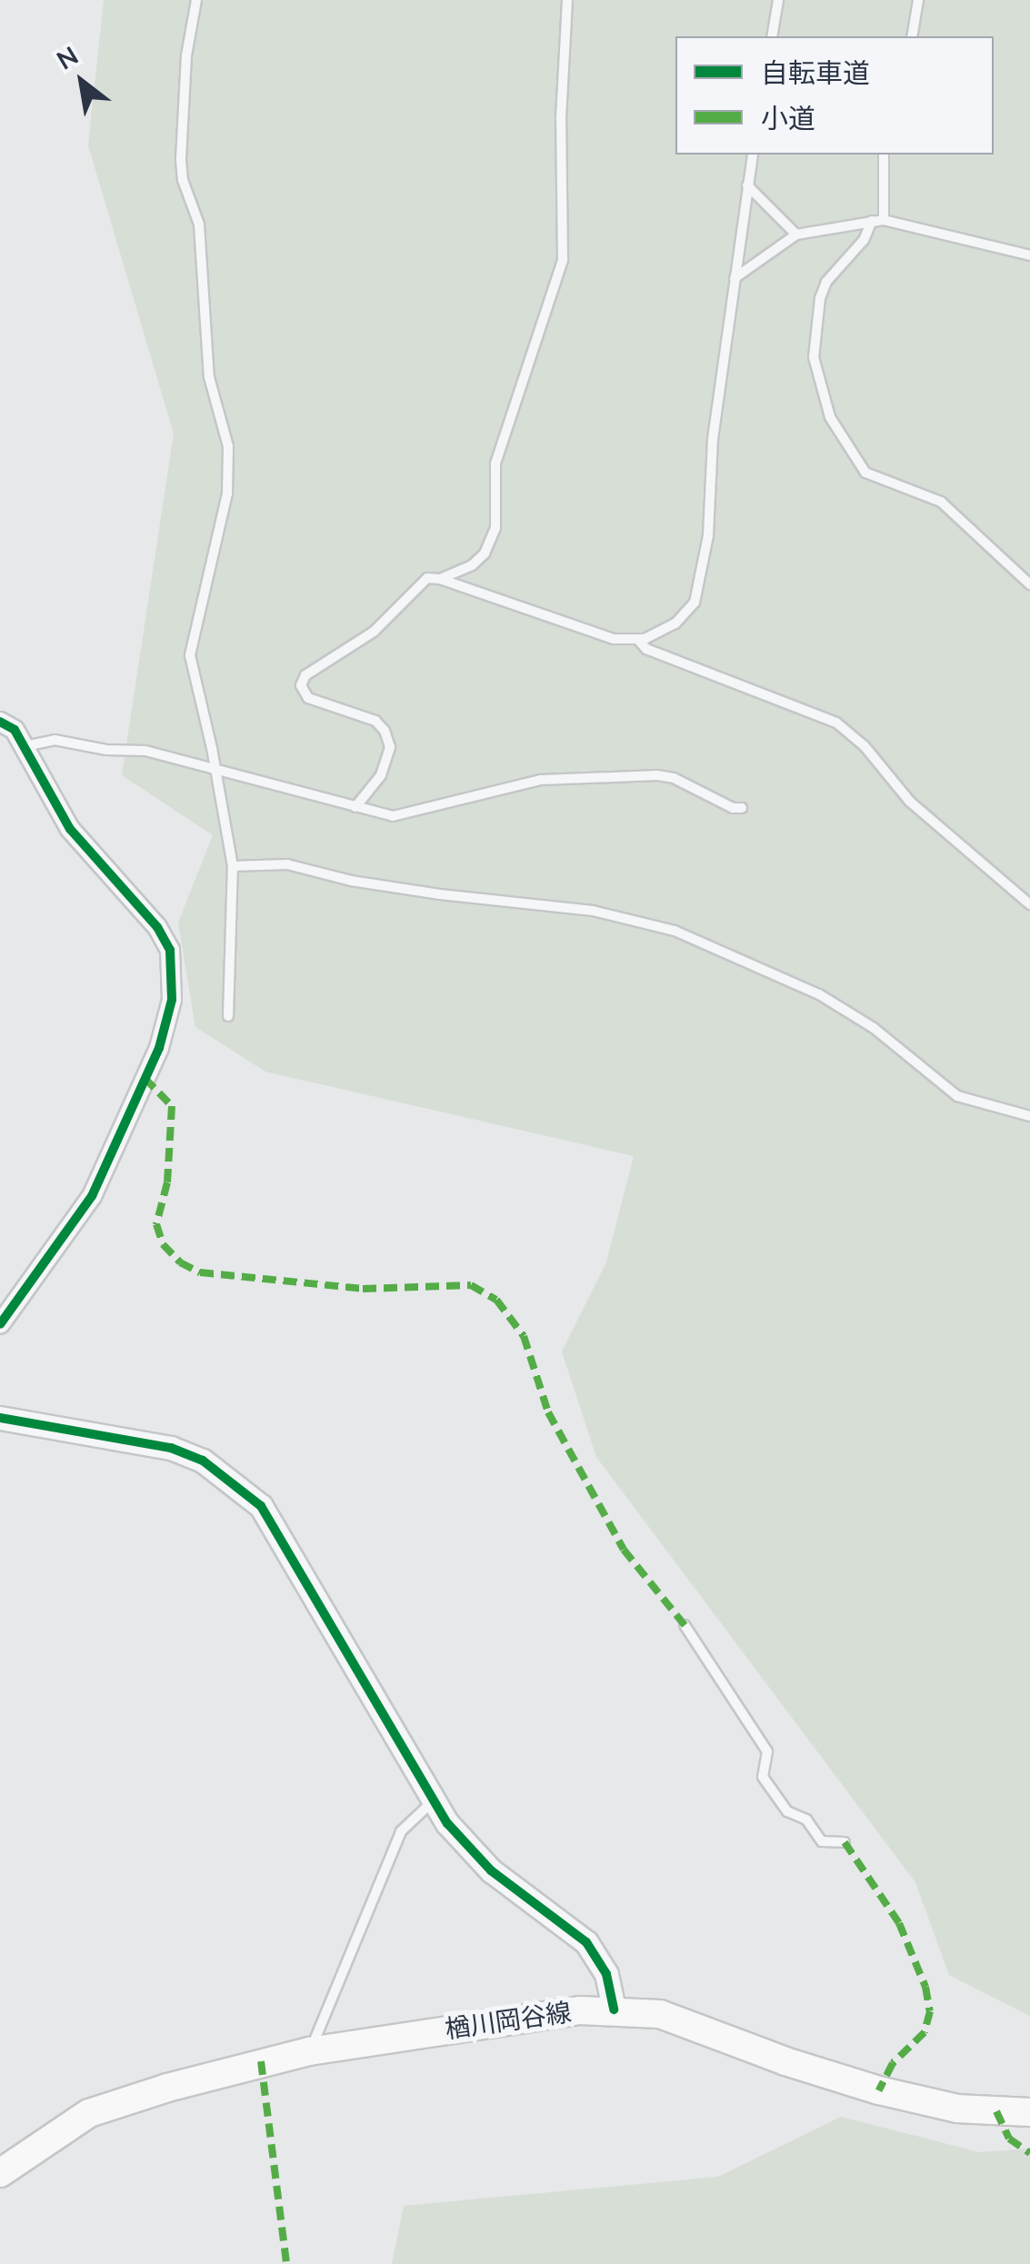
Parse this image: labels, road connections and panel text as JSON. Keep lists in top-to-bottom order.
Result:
{
  "streets": {
    "main road": ["楢川岡谷線"]
  },
  "legend": ["自転車道", "小道"],
  "north": "top left"
}
